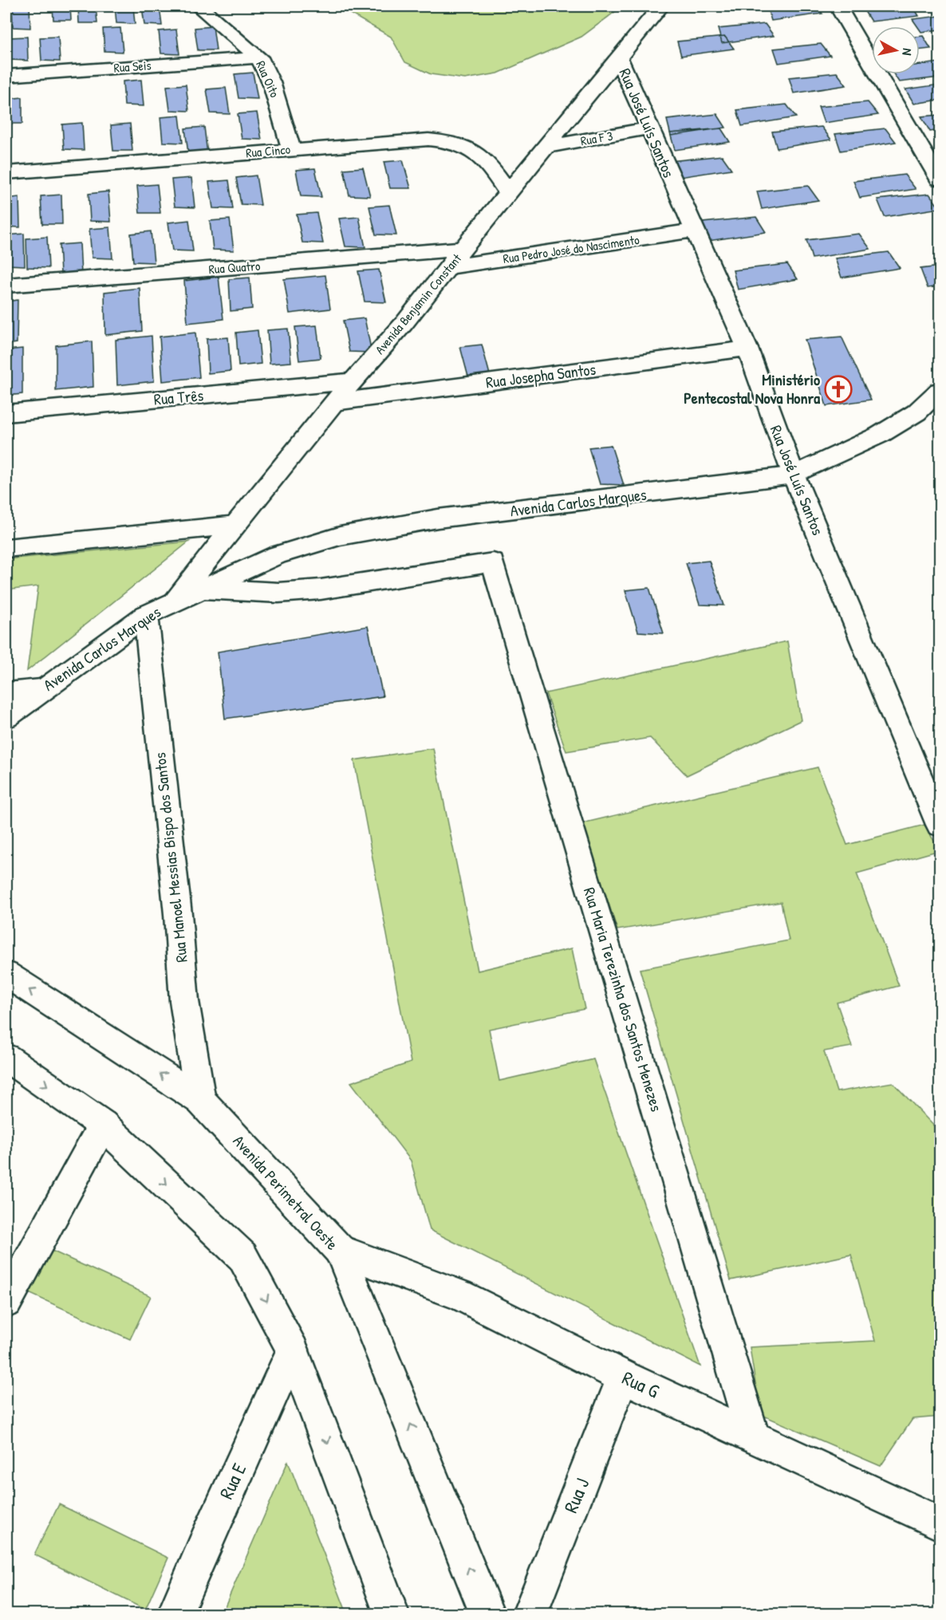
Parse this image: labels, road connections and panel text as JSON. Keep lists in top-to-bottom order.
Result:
{
  "streets": {
    "street": [
      "Rua Seis",
      "Rua Oito",
      "Rua José Luís Santos",
      "Rua F 3",
      "Rua Cinco",
      "Rua Pedro José do Nascimento",
      "Rua Quatro",
      "Avenida Benjamin Constant",
      "Rua Josepha Santos",
      "Rua Três",
      "Avenida Carlos Marques",
      "Rua Manoel Messias Bispo dos Santos",
      "Rua Maria Terezinha dos Santos Menezes",
      "Avenida Perimetral Oeste",
      "Rua G",
      "Rua E",
      "Rua J"
    ]
  },
  "crossings": [
    ["Rua Seis", "Rua Oito"],
    ["Rua Oito", "Rua Cinco"],
    ["Rua José Luís Santos", "Rua F 3"],
    ["Rua José Luís Santos", "Rua Pedro José do Nascimento"],
    ["Rua José Luís Santos", "Avenida Benjamin Constant"],
    ["Rua José Luís Santos", "Rua Josepha Santos"],
    ["Rua José Luís Santos", "Avenida Carlos Marques"],
    ["Rua F 3", "Avenida Benjamin Constant"],
    ["Rua Cinco", "Avenida Benjamin Constant"],
    ["Rua Pedro José do Nascimento", "Avenida Benjamin Constant"],
    ["Rua Quatro", "Avenida Benjamin Constant"],
    ["Avenida Benjamin Constant", "Rua Josepha Santos"],
    ["Avenida Benjamin Constant", "Rua Três"],
    ["Avenida Benjamin Constant", "Avenida Carlos Marques"],
    ["Avenida Carlos Marques", "Rua Manoel Messias Bispo dos Santos"],
    ["Avenida Carlos Marques", "Rua Maria Terezinha dos Santos Menezes"],
    ["Rua Manoel Messias Bispo dos Santos", "Avenida Perimetral Oeste"],
    ["Rua Maria Terezinha dos Santos Menezes", "Rua G"],
    ["Avenida Perimetral Oeste", "Rua G"],
    ["Rua G", "Rua J"]
  ],
  "places": {
    "church": ["Ministério Pentecostal Nova Honra"]
  },
  "north": "right"
}
